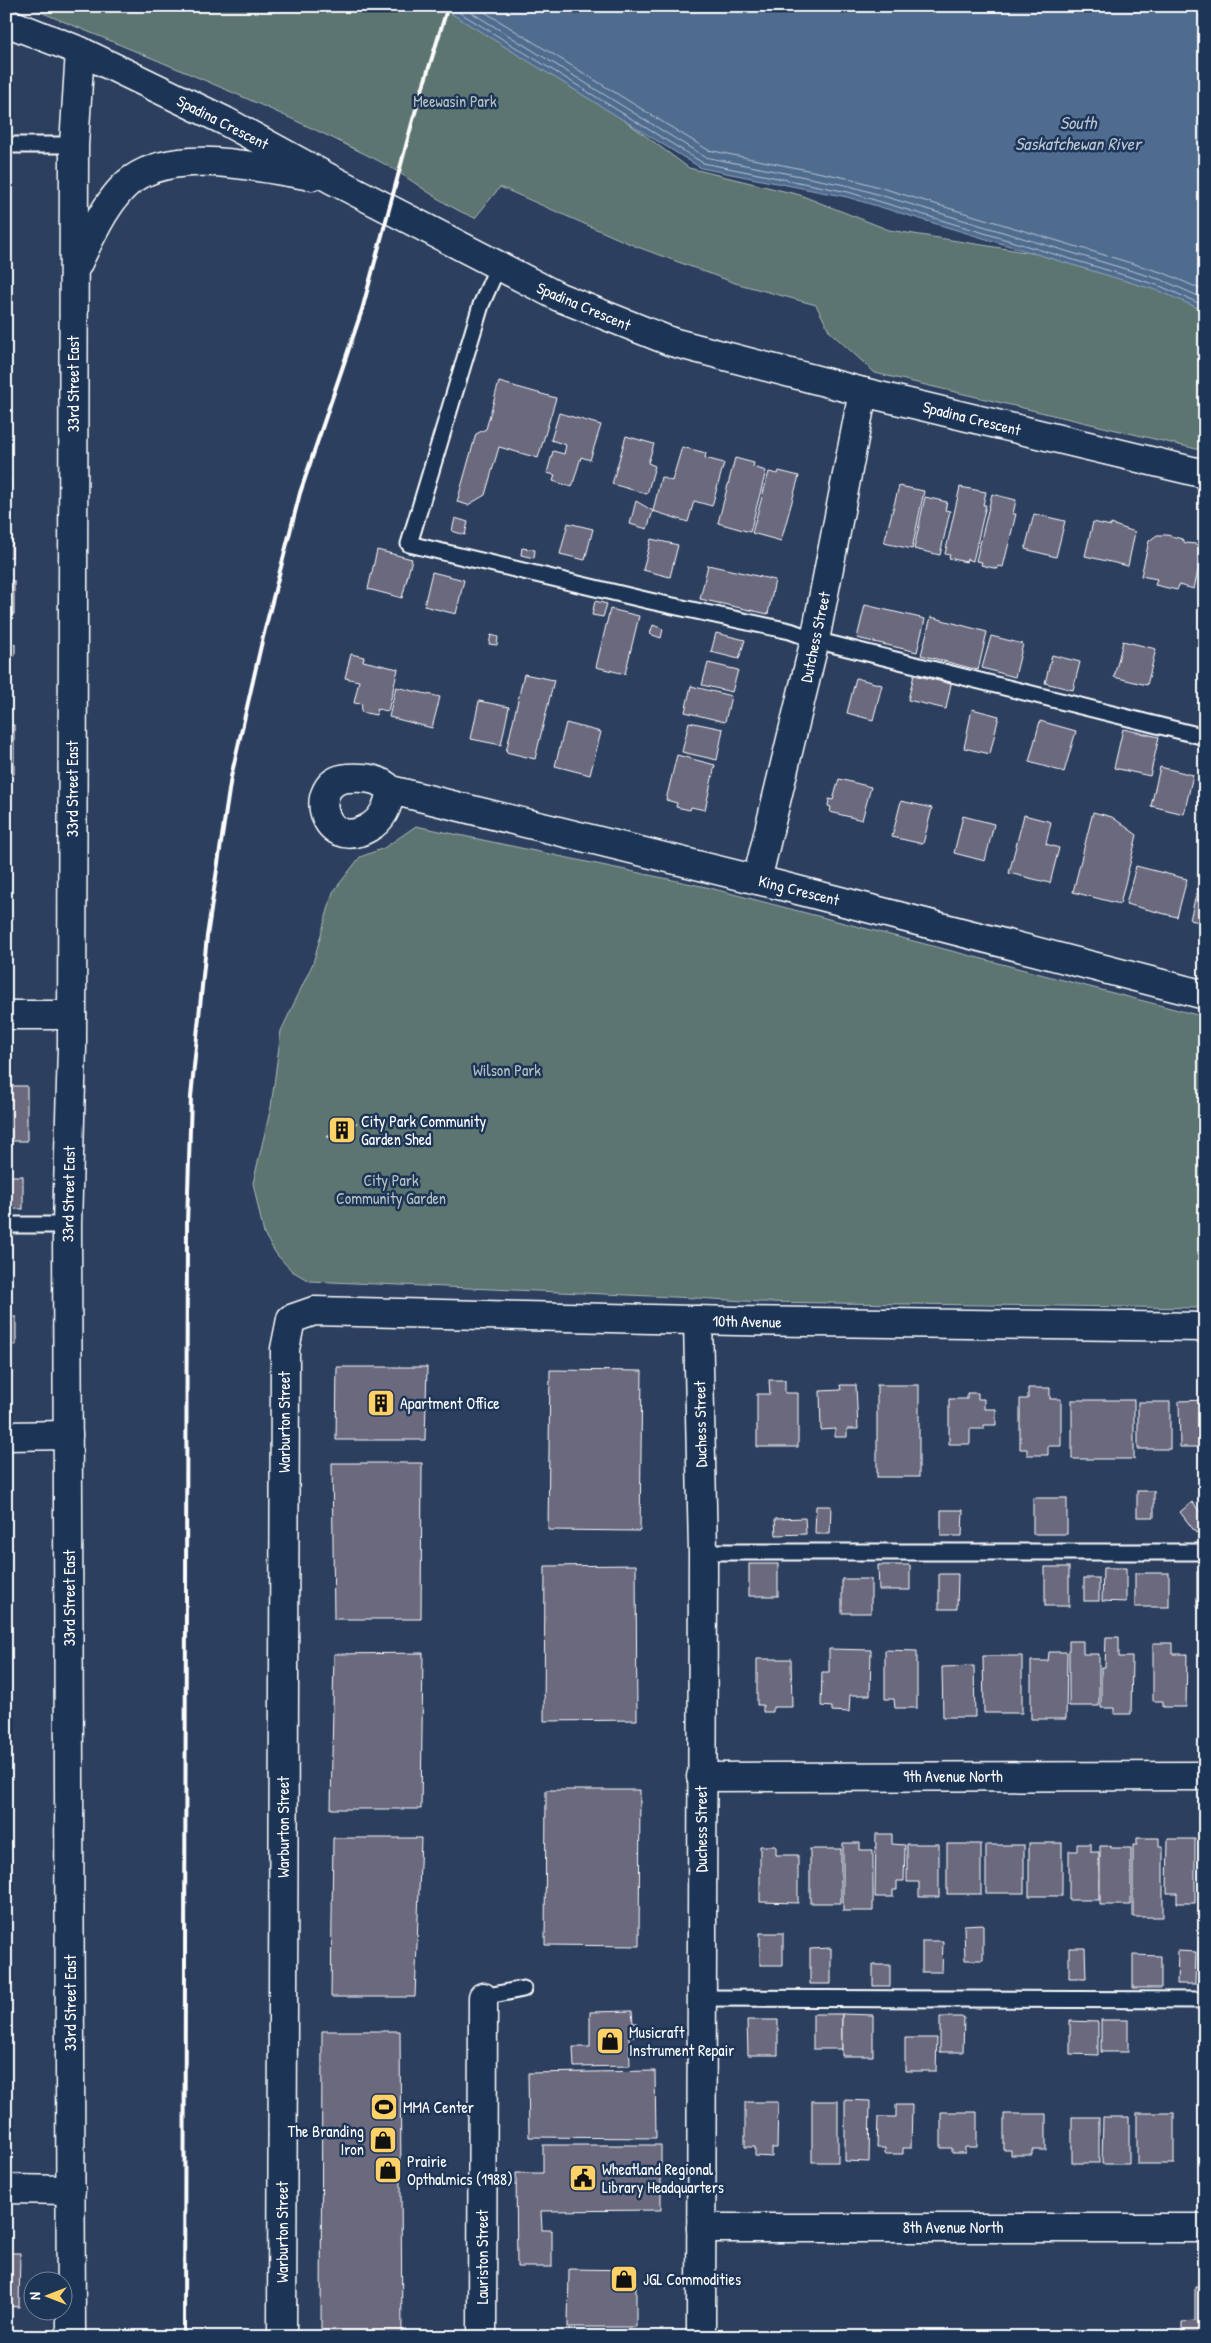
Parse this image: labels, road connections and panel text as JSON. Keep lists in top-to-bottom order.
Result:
{
  "streets": {
    "street": [
      "Spadina Crescent",
      "33rd Street East",
      "Dutchess Street",
      "King Crescent",
      "10th Avenue",
      "Warburton Street",
      "Duchess Street",
      "9th Avenue North",
      "8th Avenue North",
      "Lauriston Street"
    ]
  },
  "crossings": [
    ["Spadina Crescent", "33rd Street East"],
    ["Spadina Crescent", "Dutchess Street"],
    ["Dutchess Street", "King Crescent"],
    ["10th Avenue", "Warburton Street"],
    ["10th Avenue", "Duchess Street"],
    ["Duchess Street", "9th Avenue North"],
    ["Duchess Street", "8th Avenue North"]
  ],
  "water": ["South Saskatchewan River"],
  "parks": ["Meewasin Park", "Wilson Park", "City Park Community Garden"],
  "places": {
    "building": ["City Park Community Garden Shed", "Apartment Office"],
    "shop": [
      "Musicraft Instrument Repair",
      "The Branding Iron",
      "Prairie Opthalmics (1988)",
      "JGL Commodities"
    ],
    "sports": ["MMA Center"],
    "public building": ["Wheatland Regional Library Headquarters"]
  },
  "north": "left"
}
